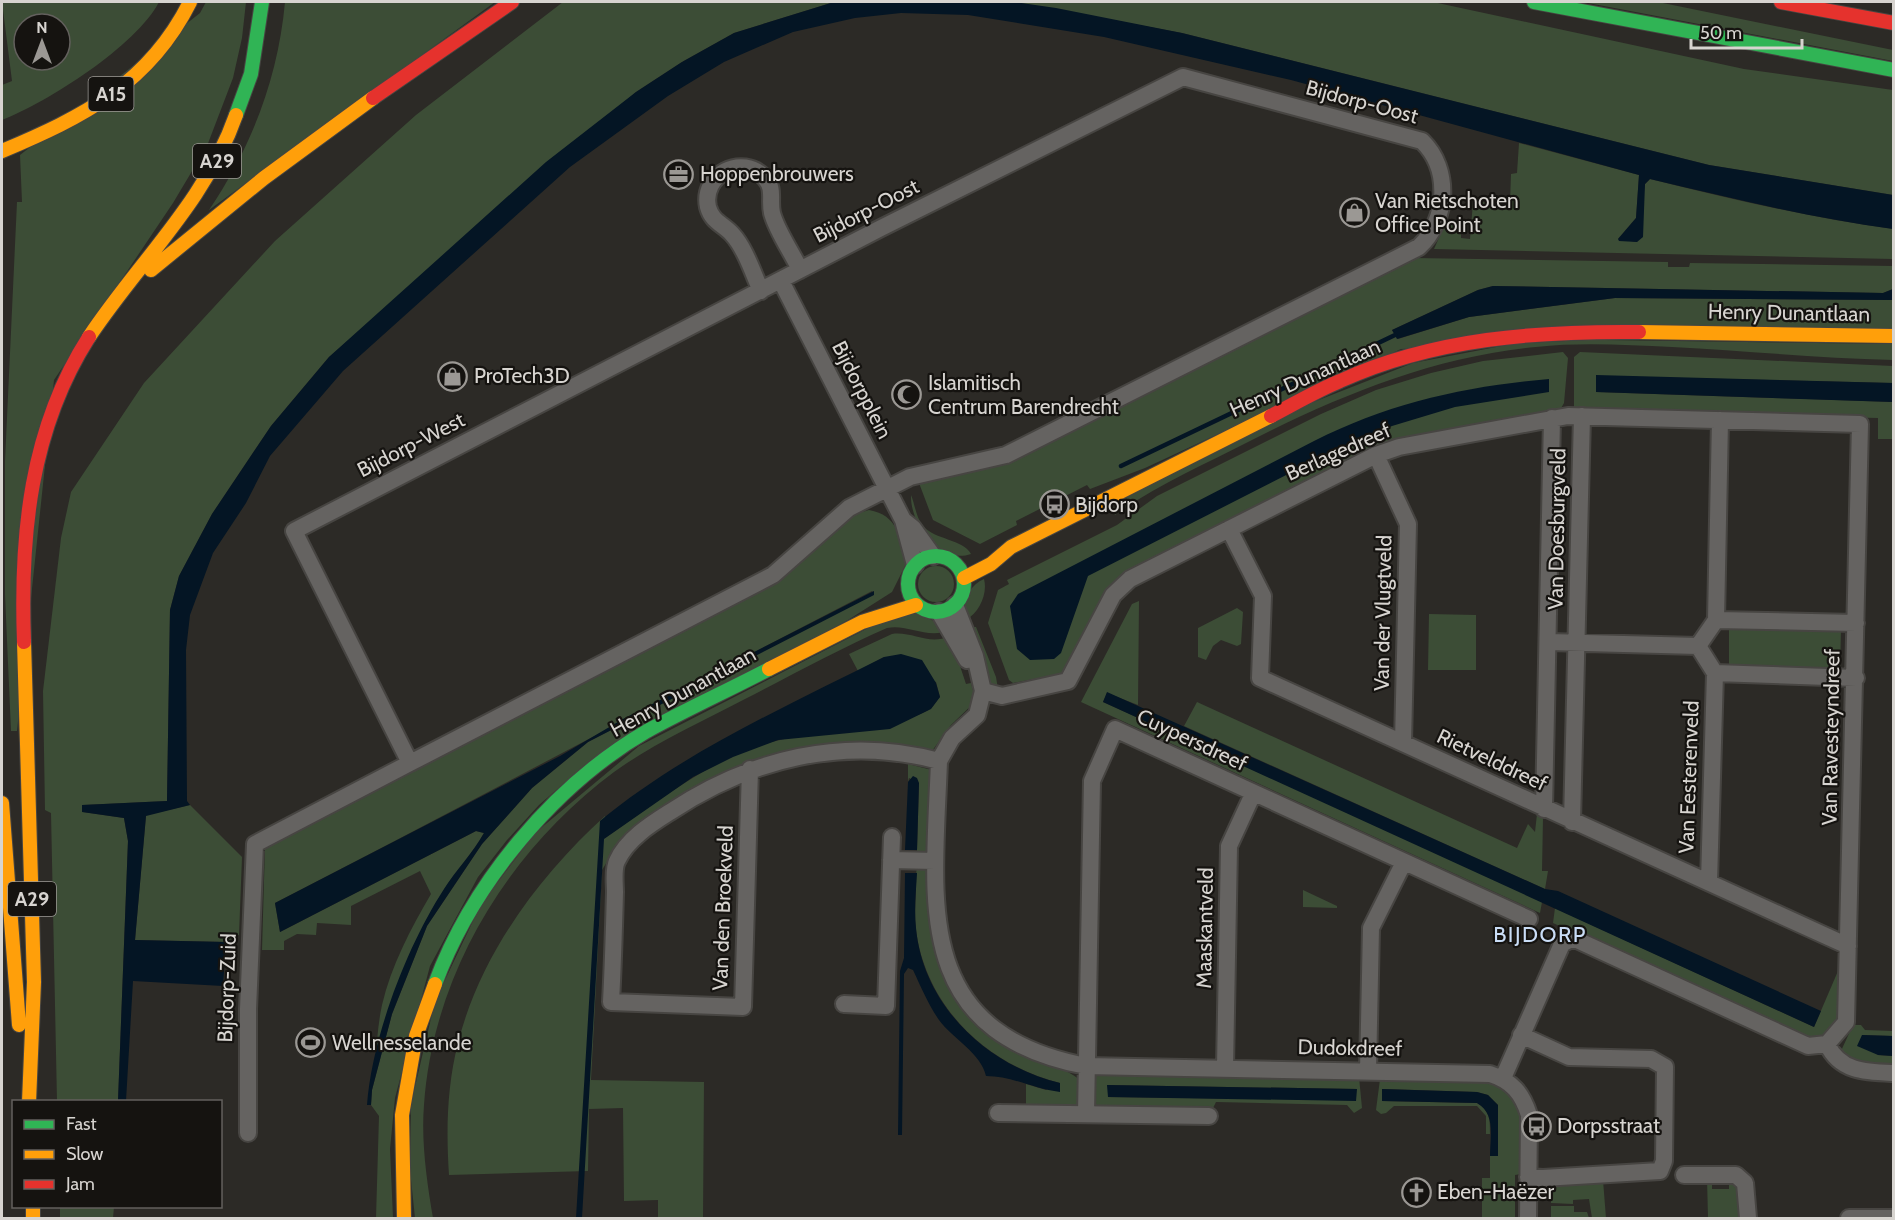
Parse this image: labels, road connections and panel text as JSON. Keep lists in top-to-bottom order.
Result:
{
  "streets": {
    "main road": ["A15", "A29", "Henry Dunantlaan"],
    "street": [
      "Bijdorp-Oost",
      "Bijdorpplein",
      "Bijdorp-West",
      "Berlagedreef",
      "Van Doesburgveld",
      "Van der Vlugtveld",
      "Van Ravesteyndreef",
      "Cuypersdreef",
      "Rietvelddreef",
      "Van Eesterenveld",
      "Van den Broekveld",
      "Maaskantveld",
      "Bijdorp-Zuid",
      "Dudokdreef"
    ]
  },
  "crossings": [
    ["Bijdorp-Oost", "Bijdorpplein"],
    ["Bijdorp-Oost", "Bijdorp-West"],
    ["Henry Dunantlaan", "Bijdorpplein"],
    ["Bijdorpplein", "Bijdorp-West"],
    ["Bijdorp-West", "Bijdorp-Zuid"],
    ["Berlagedreef", "Van Doesburgveld"],
    ["Berlagedreef", "Van der Vlugtveld"],
    ["Berlagedreef", "Van Ravesteyndreef"],
    ["Berlagedreef", "Rietvelddreef"],
    ["Berlagedreef", "Dudokdreef"],
    ["Van Doesburgveld", "Rietvelddreef"],
    ["Van der Vlugtveld", "Rietvelddreef"],
    ["Van Ravesteyndreef", "Rietvelddreef"],
    ["Van Ravesteyndreef", "Van Eesterenveld"],
    ["Cuypersdreef", "Maaskantveld"],
    ["Cuypersdreef", "Dudokdreef"],
    ["Rietvelddreef", "Van Eesterenveld"],
    ["Van den Broekveld", "Dudokdreef"],
    ["Maaskantveld", "Dudokdreef"]
  ],
  "districts": ["BIJDORP"],
  "places": {
    "office": ["Hoppenbrouwers"],
    "shop": ["Van Rietschoten Office Point", "ProTech3D"],
    "mosque": ["Islamitisch Centrum Barendrecht"],
    "bus stop": ["Bijdorp", "Dorpsstraat"],
    "sports": ["Wellnesselande"],
    "church": ["Eben-Haëzer"]
  },
  "legend": ["Fast", "Slow", "Jam"],
  "scale_bar": "50 m",
  "north": "top"
}
